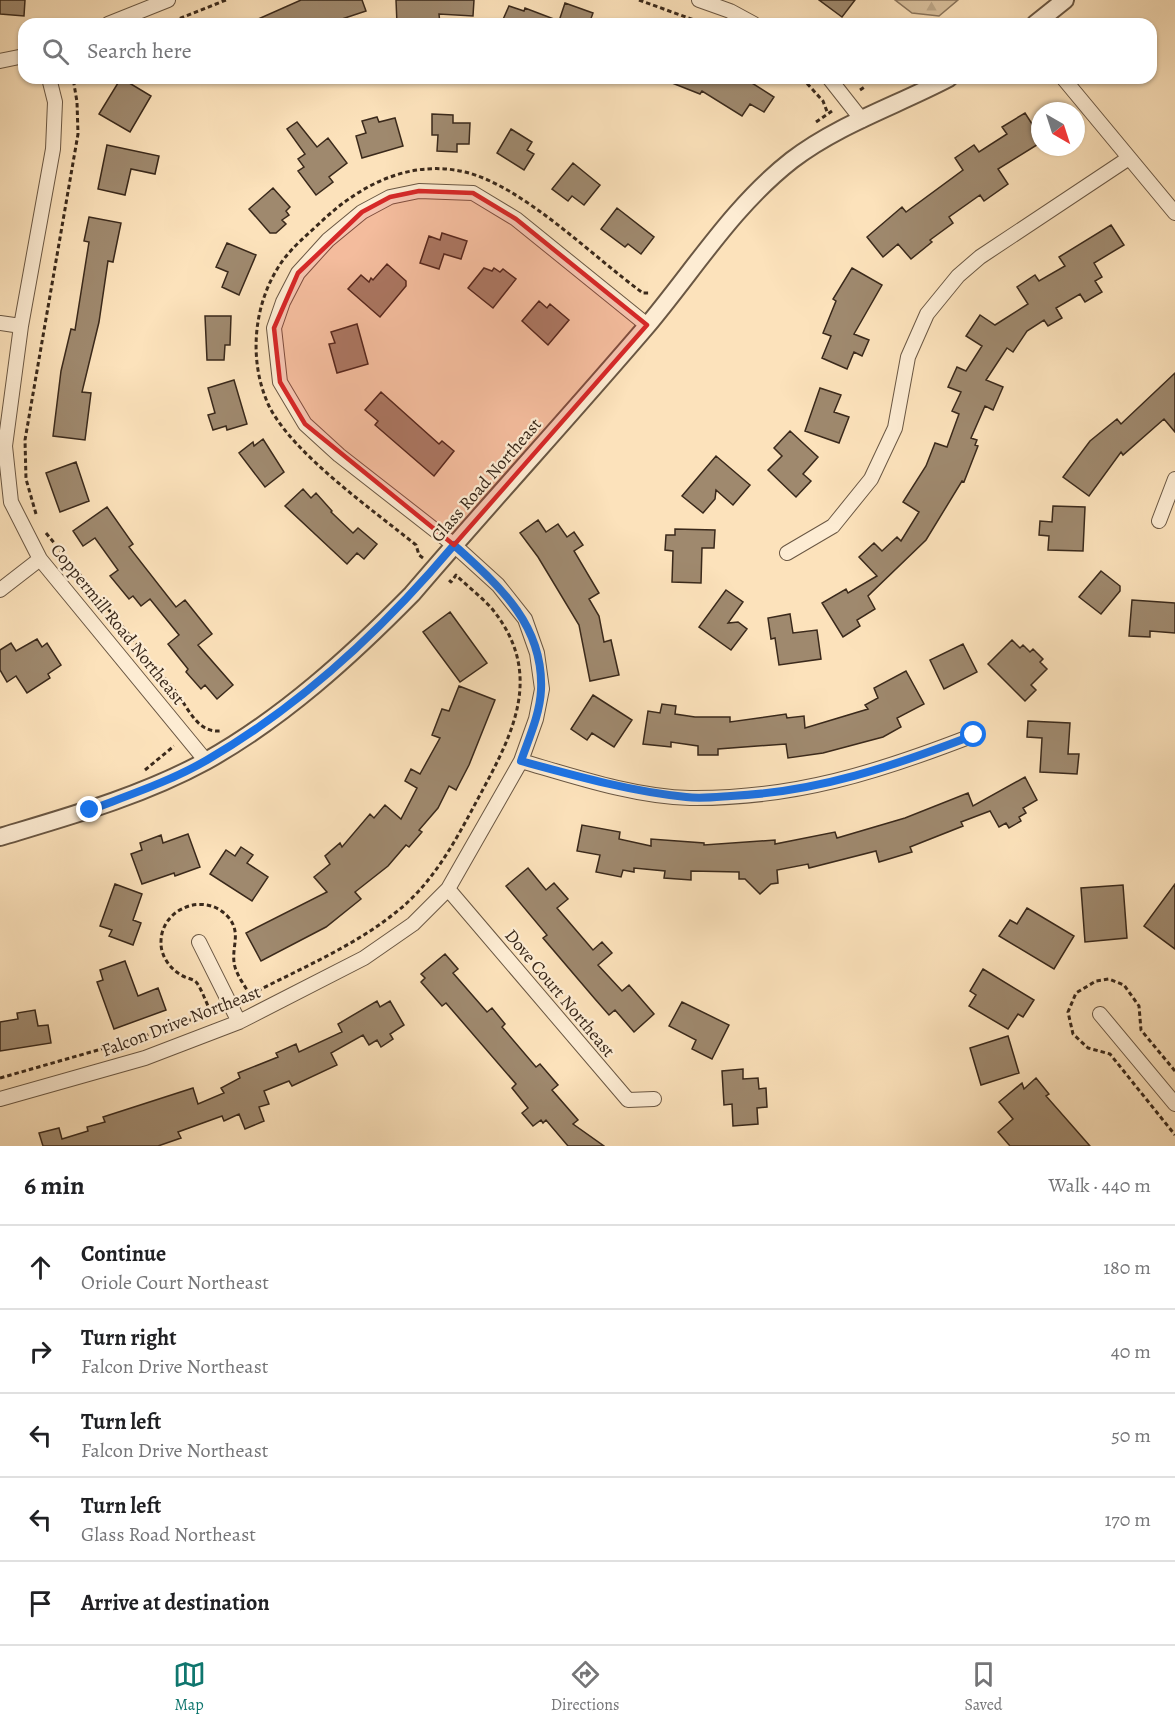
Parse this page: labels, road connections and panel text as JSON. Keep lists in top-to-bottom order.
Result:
{
  "streets": {
    "street": [
      "Glass Road Northeast",
      "Coppermill Road Northeast",
      "Dove Court Northeast",
      "Falcon Drive Northeast"
    ]
  },
  "crossings": [
    ["Glass Road Northeast", "Coppermill Road Northeast"],
    ["Glass Road Northeast", "Falcon Drive Northeast"],
    ["Dove Court Northeast", "Falcon Drive Northeast"]
  ],
  "north": "bottom right",
  "page": {
    "search": "Search here",
    "heading": ["6 min", "Walk · 440 m"],
    "list": [
      ["Continue", "Oriole Court Northeast", "180 m"],
      ["Turn right", "Falcon Drive Northeast", "40 m"],
      ["Turn left", "Falcon Drive Northeast", "50 m"],
      ["Turn left", "Glass Road Northeast", "170 m"],
      "Arrive at destination"
    ],
    "nav": ["Map", "Directions", "Saved"]
  }
}
